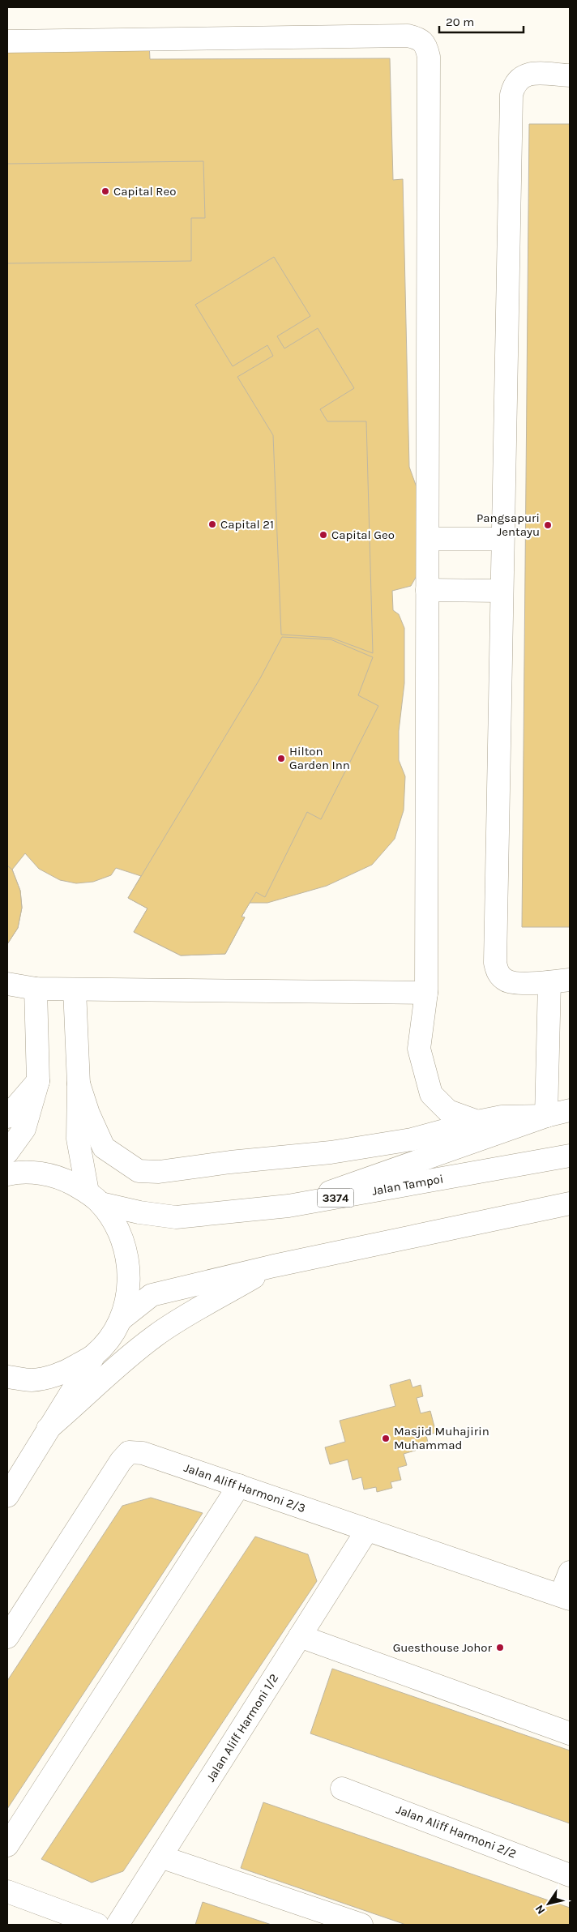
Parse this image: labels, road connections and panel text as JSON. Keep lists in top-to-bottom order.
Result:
{
  "streets": {
    "street": [
      "Jalan Tampoi",
      "3374",
      "Jalan Aliff Harmoni 2/3",
      "Jalan Aliff Harmoni 1/2",
      "Jalan Aliff Harmoni 2/2"
    ]
  },
  "crossings": [
    ["Jalan Tampoi", "3374"],
    ["Jalan Aliff Harmoni 2/3", "Jalan Aliff Harmoni 1/2"]
  ],
  "places": [
    "Capital Reo",
    "Capital 21",
    "Pangsapuri Jentayu",
    "Capital Geo",
    "Hilton Garden Inn",
    "Masjid Muhajirin Muhammad",
    "Guesthouse Johor"
  ],
  "scale_bar": "20 m",
  "north": "bottom left"
}
